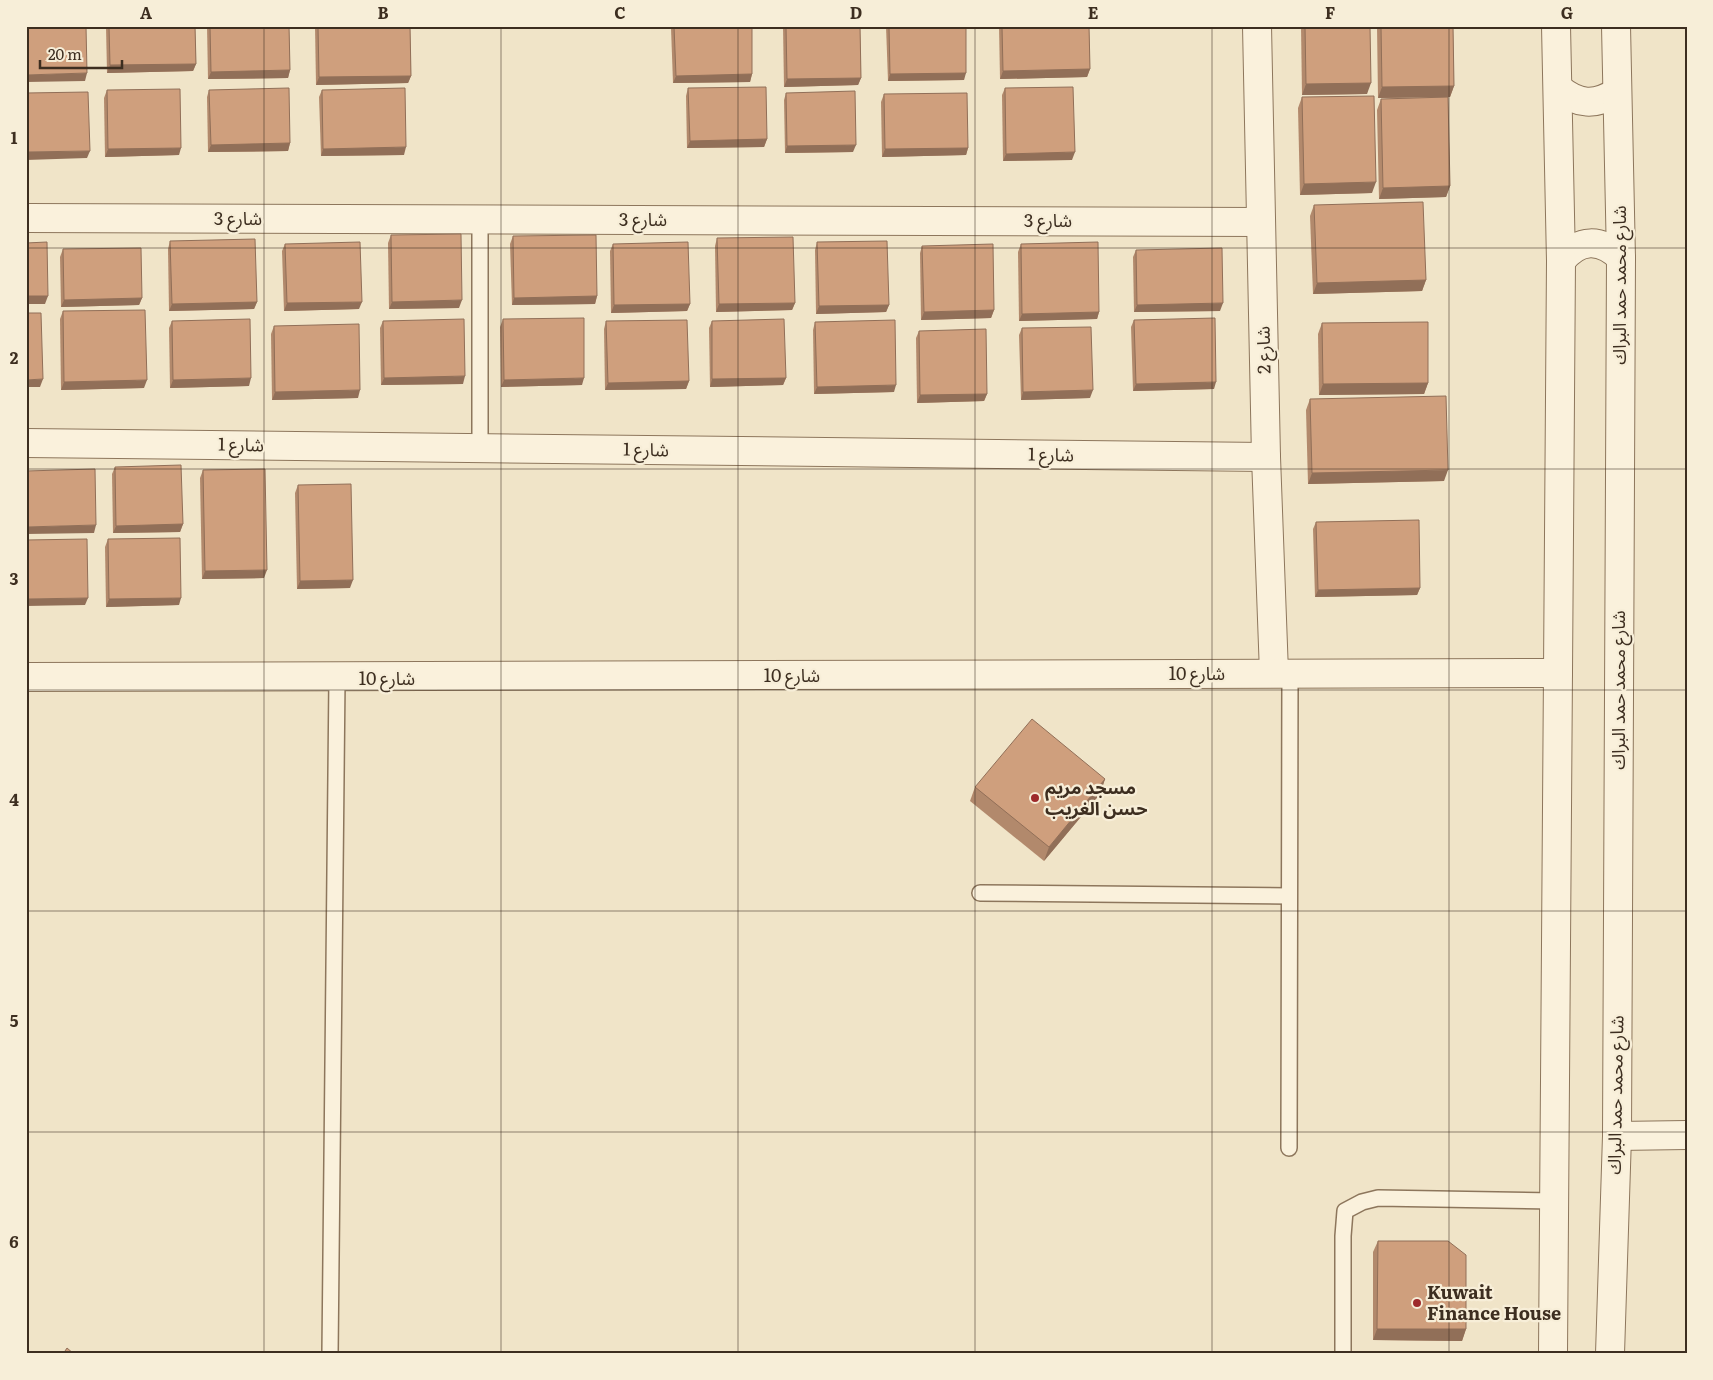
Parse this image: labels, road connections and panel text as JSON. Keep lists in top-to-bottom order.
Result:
{
  "streets": {
    "street": [
      "شارع 3",
      "شارع محمد حمد البراك",
      "شارع 2",
      "شارع 1",
      "شارع 10"
    ]
  },
  "crossings": [
    ["شارع 3", "شارع 2"],
    ["شارع 2", "شارع 1"],
    ["شارع 2", "شارع 10"]
  ],
  "places": ["مسجد مريم حسن الغريب", "Kuwait Finance House"],
  "scale_bar": "20 m",
  "grid": {
    "columns": [
      "A",
      "B",
      "C",
      "D",
      "E",
      "F",
      "G"
    ],
    "rows": [
      "1",
      "2",
      "3",
      "4",
      "5",
      "6"
    ]
  }
}
